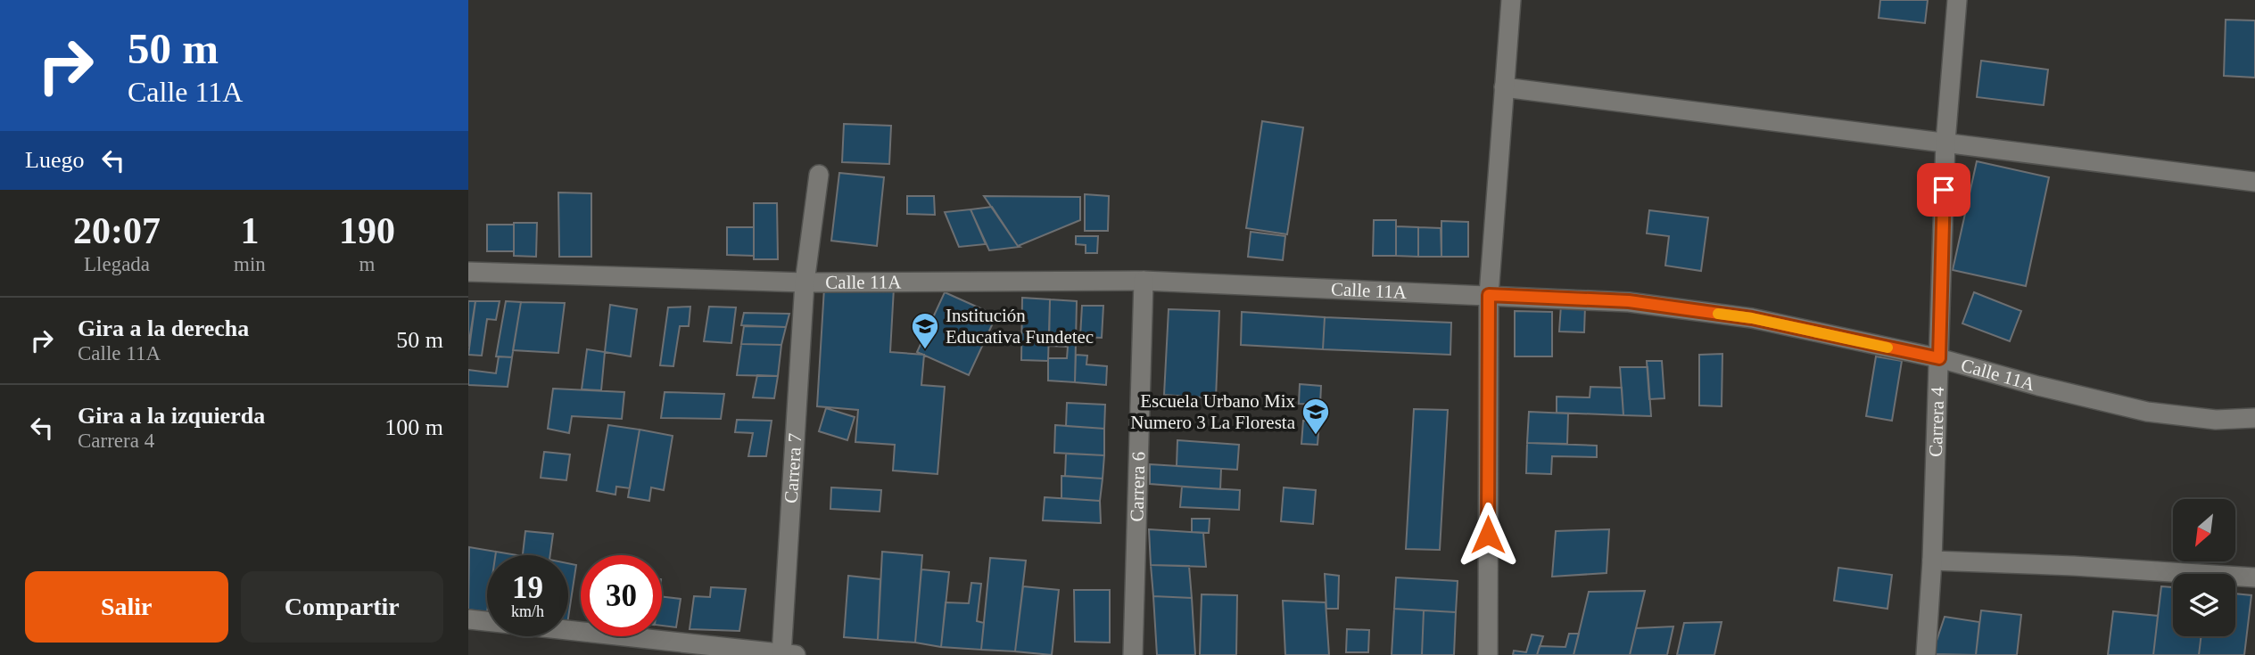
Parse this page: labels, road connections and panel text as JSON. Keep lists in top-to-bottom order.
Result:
{
  "streets": {
    "street": [
      "Calle 11A",
      "Carrera 4",
      "Carrera 7",
      "Carrera 6"
    ]
  },
  "crossings": [
    ["Calle 11A", "Carrera 4"],
    ["Calle 11A", "Carrera 7"],
    ["Calle 11A", "Carrera 6"]
  ],
  "places": {
    "school or university": ["Institución Educativa Fundetec", "Escuela Urbano Mix Numero 3 La Floresta"]
  },
  "north": "bottom left",
  "page": {
    "turn": ["50 m", "Calle 11A"],
    "then": "Luego",
    "eta": [
      "20:07",
      "Llegada",
      "1",
      "min",
      "190",
      "m"
    ],
    "list": [
      {
        "name": "Gira a la derecha",
        "note": "Calle 11A",
        "value": "50 m"
      },
      {
        "name": "Gira a la izquierda",
        "note": "Carrera 4",
        "value": "100 m"
      }
    ],
    "speed": "19 km/h",
    "limit": "30",
    "buttons": ["Salir", "Compartir"]
  }
}
